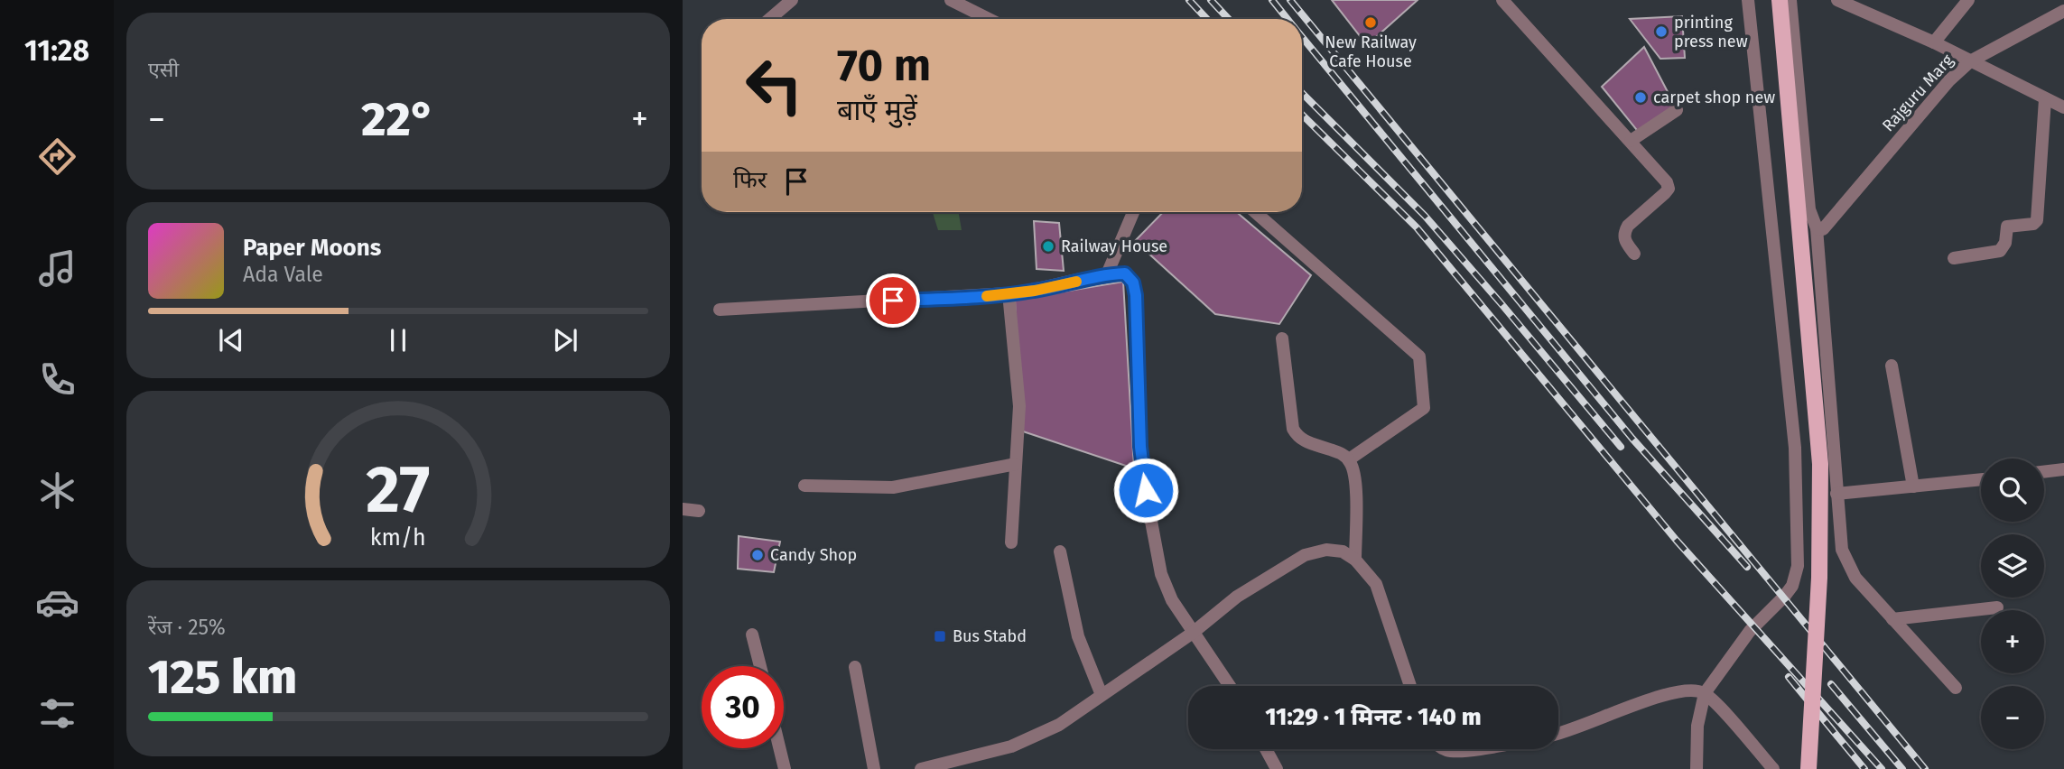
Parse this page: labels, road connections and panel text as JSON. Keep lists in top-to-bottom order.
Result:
{
  "streets": {
    "street": ["Rajguru Marg"]
  },
  "places": {
    "other": [
      "New Railway Cafe House",
      "printing press new",
      "carpet shop new",
      "Railway House",
      "Candy Shop"
    ],
    "transit": ["Bus Stabd"]
  },
  "page": {
    "tabs": "11:28",
    "tile": [
      "एसी",
      ["रेंज · 25%", "125 km"]
    ],
    "turn": ["70 m", "बाएँ मुड़ें"],
    "heat": ["−", "22°", "+"],
    "then": "फिर",
    "song": ["Paper Moons", "Ada Vale"],
    "map_buttons": ["+", "−"],
    "limit": "30",
    "trip": "11:29 · 1 मिनट · 140 m",
    "gauge": ["27", "km/h"]
  }
}
